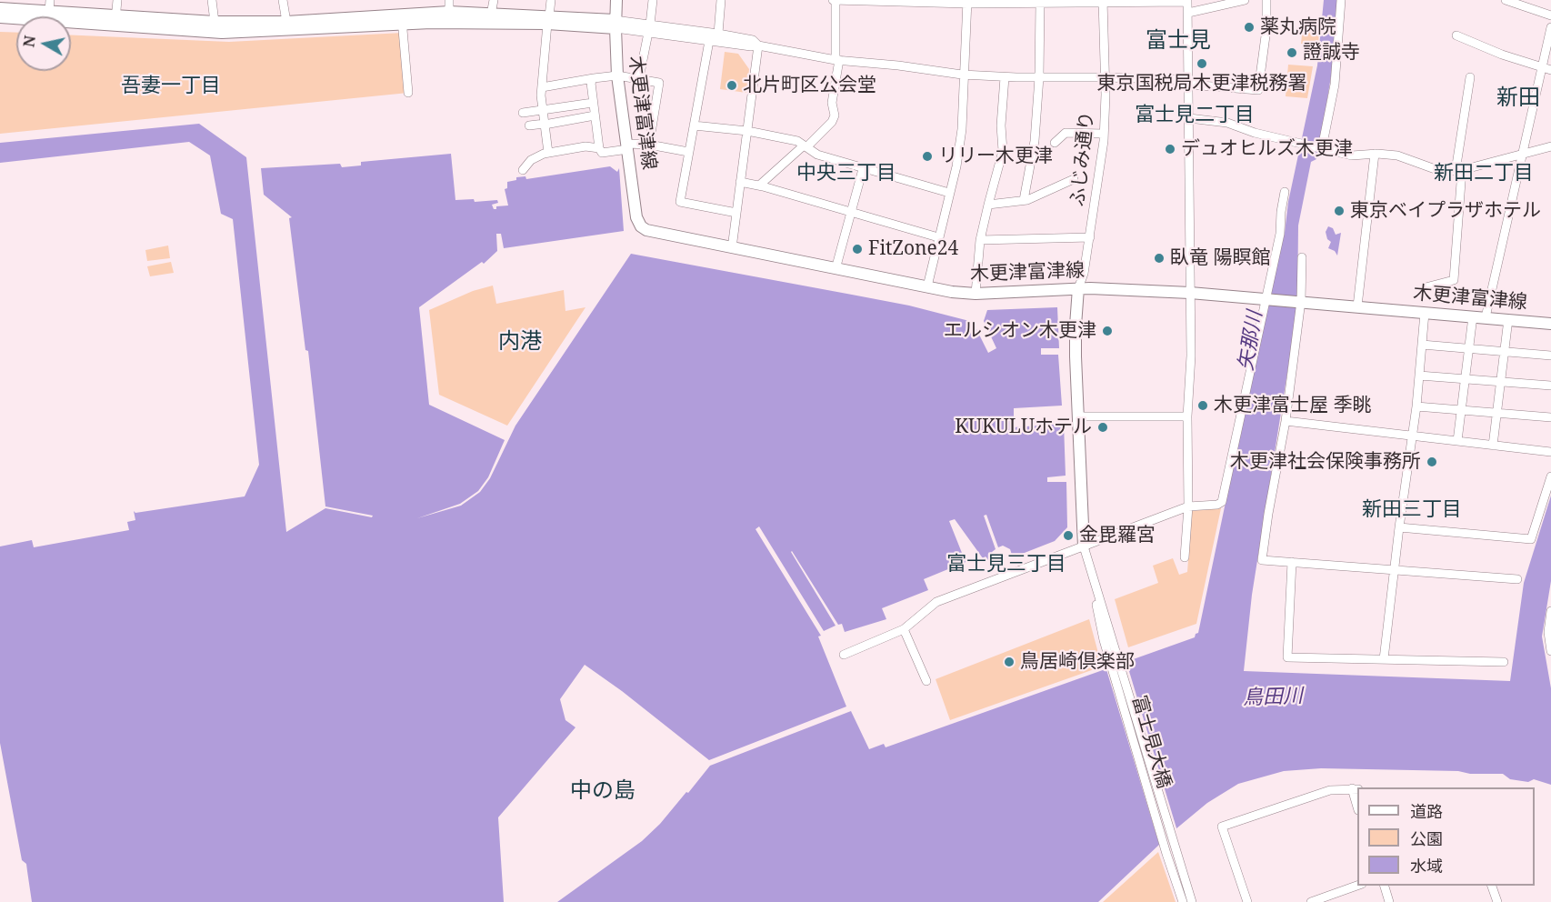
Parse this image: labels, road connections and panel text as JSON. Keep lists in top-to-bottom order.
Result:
{
  "streets": {
    "main road": ["木更津富津線"],
    "street": ["ふじみ通り", "富士見大橋"]
  },
  "crossings": [
    ["木更津富津線", "ふじみ通り"]
  ],
  "districts": [
    "富士見",
    "吾妻一丁目",
    "新田",
    "富士見二丁目",
    "中央三丁目",
    "新田二丁目",
    "内港",
    "新田三丁目",
    "富士見三丁目",
    "中の島"
  ],
  "water": ["矢那川", "鳥田川"],
  "places": [
    "薬丸病院",
    "證誠寺",
    "東京国税局木更津税務署",
    "北片町区公会堂",
    "デュオヒルズ木更津",
    "リリー木更津",
    "東京ベイプラザホテル",
    "FitZone24",
    "臥竜 陽瞑館",
    "エルシオン木更津",
    "木更津富士屋 季眺",
    "KUKULUホテル",
    "木更津社会保険事務所",
    "金毘羅宮",
    "鳥居崎倶楽部"
  ],
  "legend": ["道路", "公園", "水域"],
  "north": "left"
}
